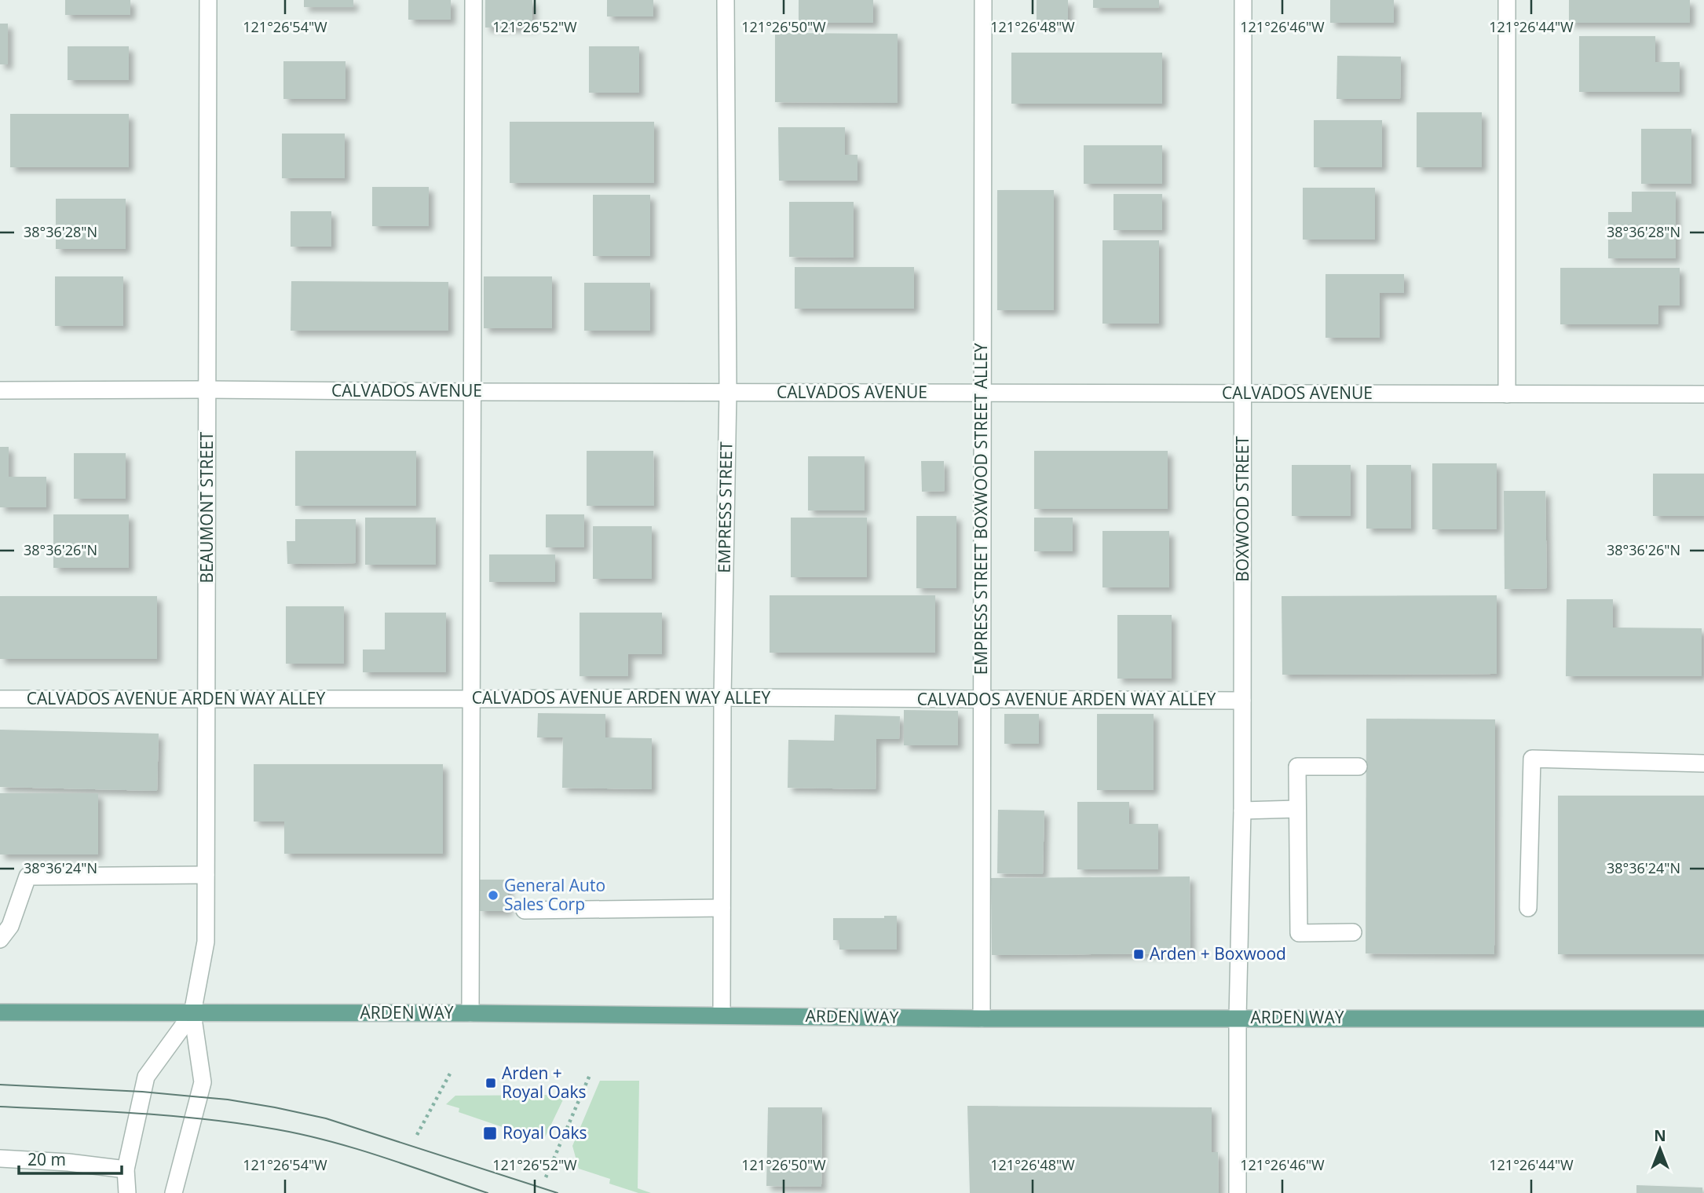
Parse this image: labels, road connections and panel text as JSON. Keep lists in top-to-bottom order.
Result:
{
  "streets": {
    "main road": ["ARDEN WAY"],
    "street": [
      "CALVADOS AVENUE",
      "BEAUMONT STREET",
      "EMPRESS STREET",
      "EMPRESS STREET BOXWOOD STREET ALLEY",
      "BOXWOOD STREET",
      "CALVADOS AVENUE ARDEN WAY ALLEY"
    ]
  },
  "crossings": [
    ["CALVADOS AVENUE", "BEAUMONT STREET"],
    ["CALVADOS AVENUE", "EMPRESS STREET"],
    ["CALVADOS AVENUE", "EMPRESS STREET BOXWOOD STREET ALLEY"],
    ["CALVADOS AVENUE", "BOXWOOD STREET"],
    ["BEAUMONT STREET", "CALVADOS AVENUE ARDEN WAY ALLEY"],
    ["BEAUMONT STREET", "ARDEN WAY"],
    ["EMPRESS STREET", "CALVADOS AVENUE ARDEN WAY ALLEY"],
    ["EMPRESS STREET", "ARDEN WAY"],
    ["EMPRESS STREET BOXWOOD STREET ALLEY", "CALVADOS AVENUE ARDEN WAY ALLEY"],
    ["EMPRESS STREET BOXWOOD STREET ALLEY", "ARDEN WAY"],
    ["BOXWOOD STREET", "CALVADOS AVENUE ARDEN WAY ALLEY"],
    ["BOXWOOD STREET", "ARDEN WAY"]
  ],
  "places": {
    "other": ["General Auto Sales Corp"],
    "transit": ["Arden + Boxwood", "Arden + Royal Oaks", "Royal Oaks"]
  },
  "scale_bar": "20 m",
  "north": "top",
  "coordinates": [
    "121°26'54\"W",
    "121°26'52\"W",
    "121°26'50\"W",
    "121°26'48\"W",
    "121°26'46\"W",
    "121°26'44\"W",
    "38°36'28\"N",
    "38°36'26\"N",
    "38°36'24\"N"
  ]
}
